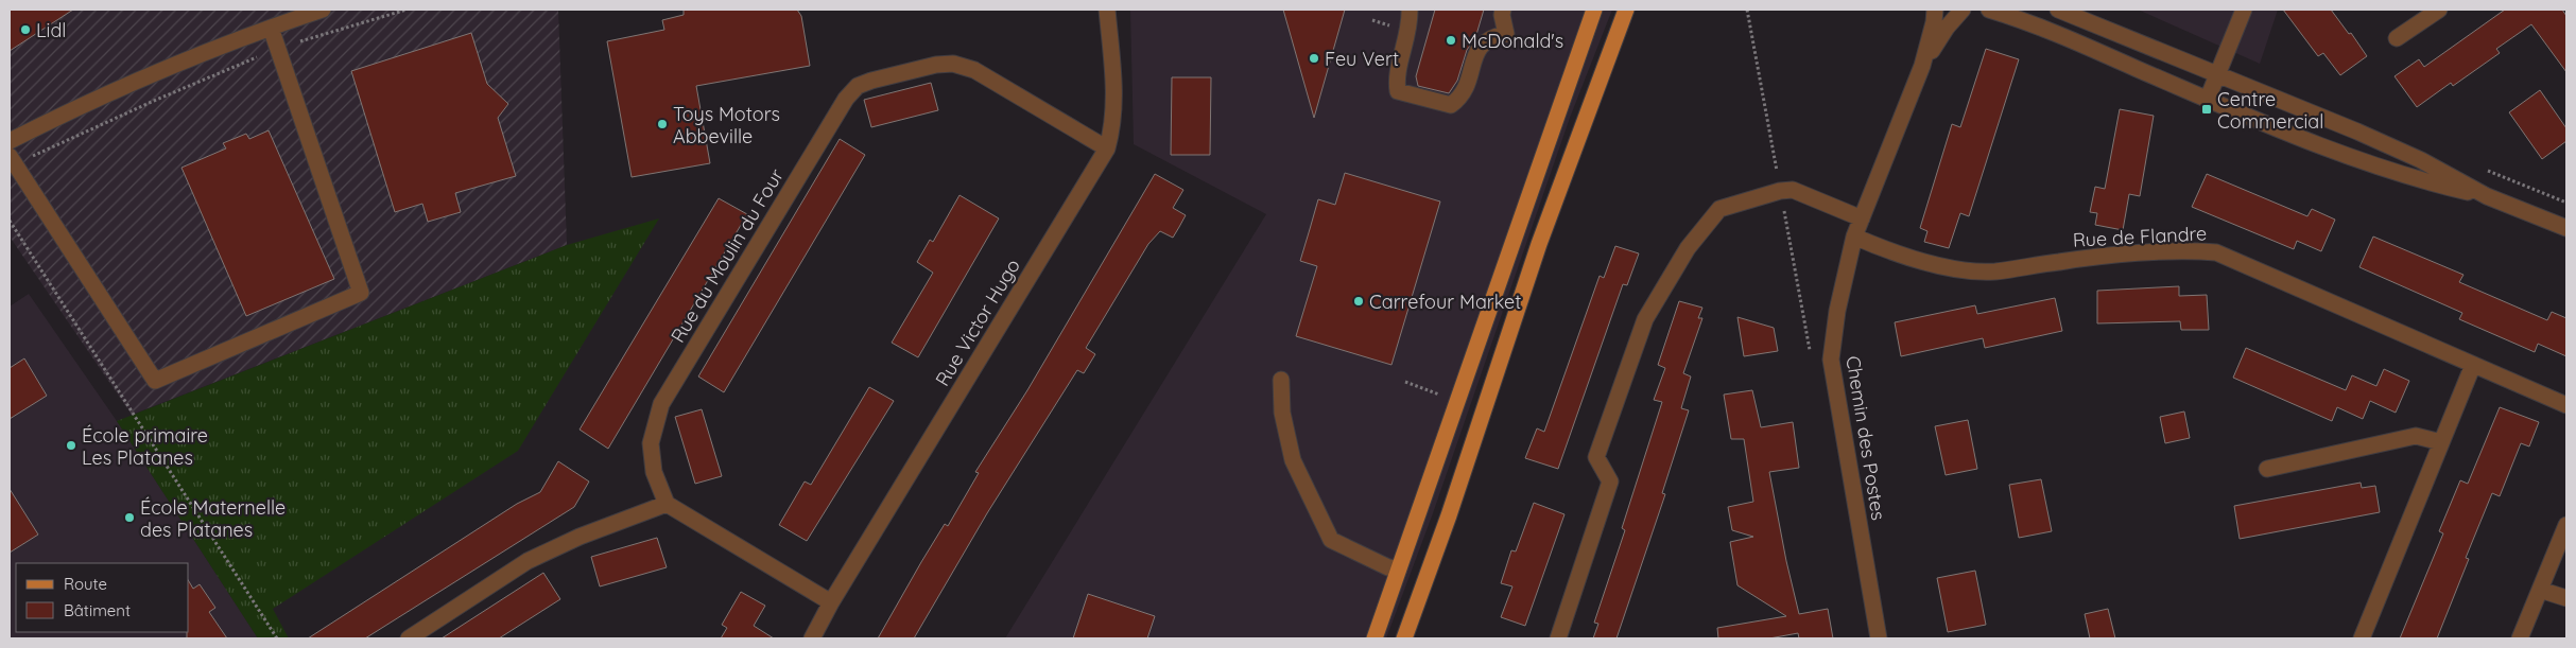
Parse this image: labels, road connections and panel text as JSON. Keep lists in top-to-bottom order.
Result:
{
  "streets": {
    "street": [
      "Rue de Flandre",
      "Rue du Moulin du Four",
      "Rue Victor Hugo",
      "Chemin des Postes"
    ]
  },
  "crossings": [
    ["Rue de Flandre", "Chemin des Postes"],
    ["Rue du Moulin du Four", "Rue Victor Hugo"]
  ],
  "places": {
    "other": [
      "Lidl",
      "McDonald's",
      "Feu Vert",
      "Toys Motors Abbeville",
      "Carrefour Market",
      "École primaire Les Platanes",
      "École Maternelle des Platanes"
    ],
    "transit": ["Centre Commercial"]
  },
  "legend": ["Route", "Bâtiment"]
}
